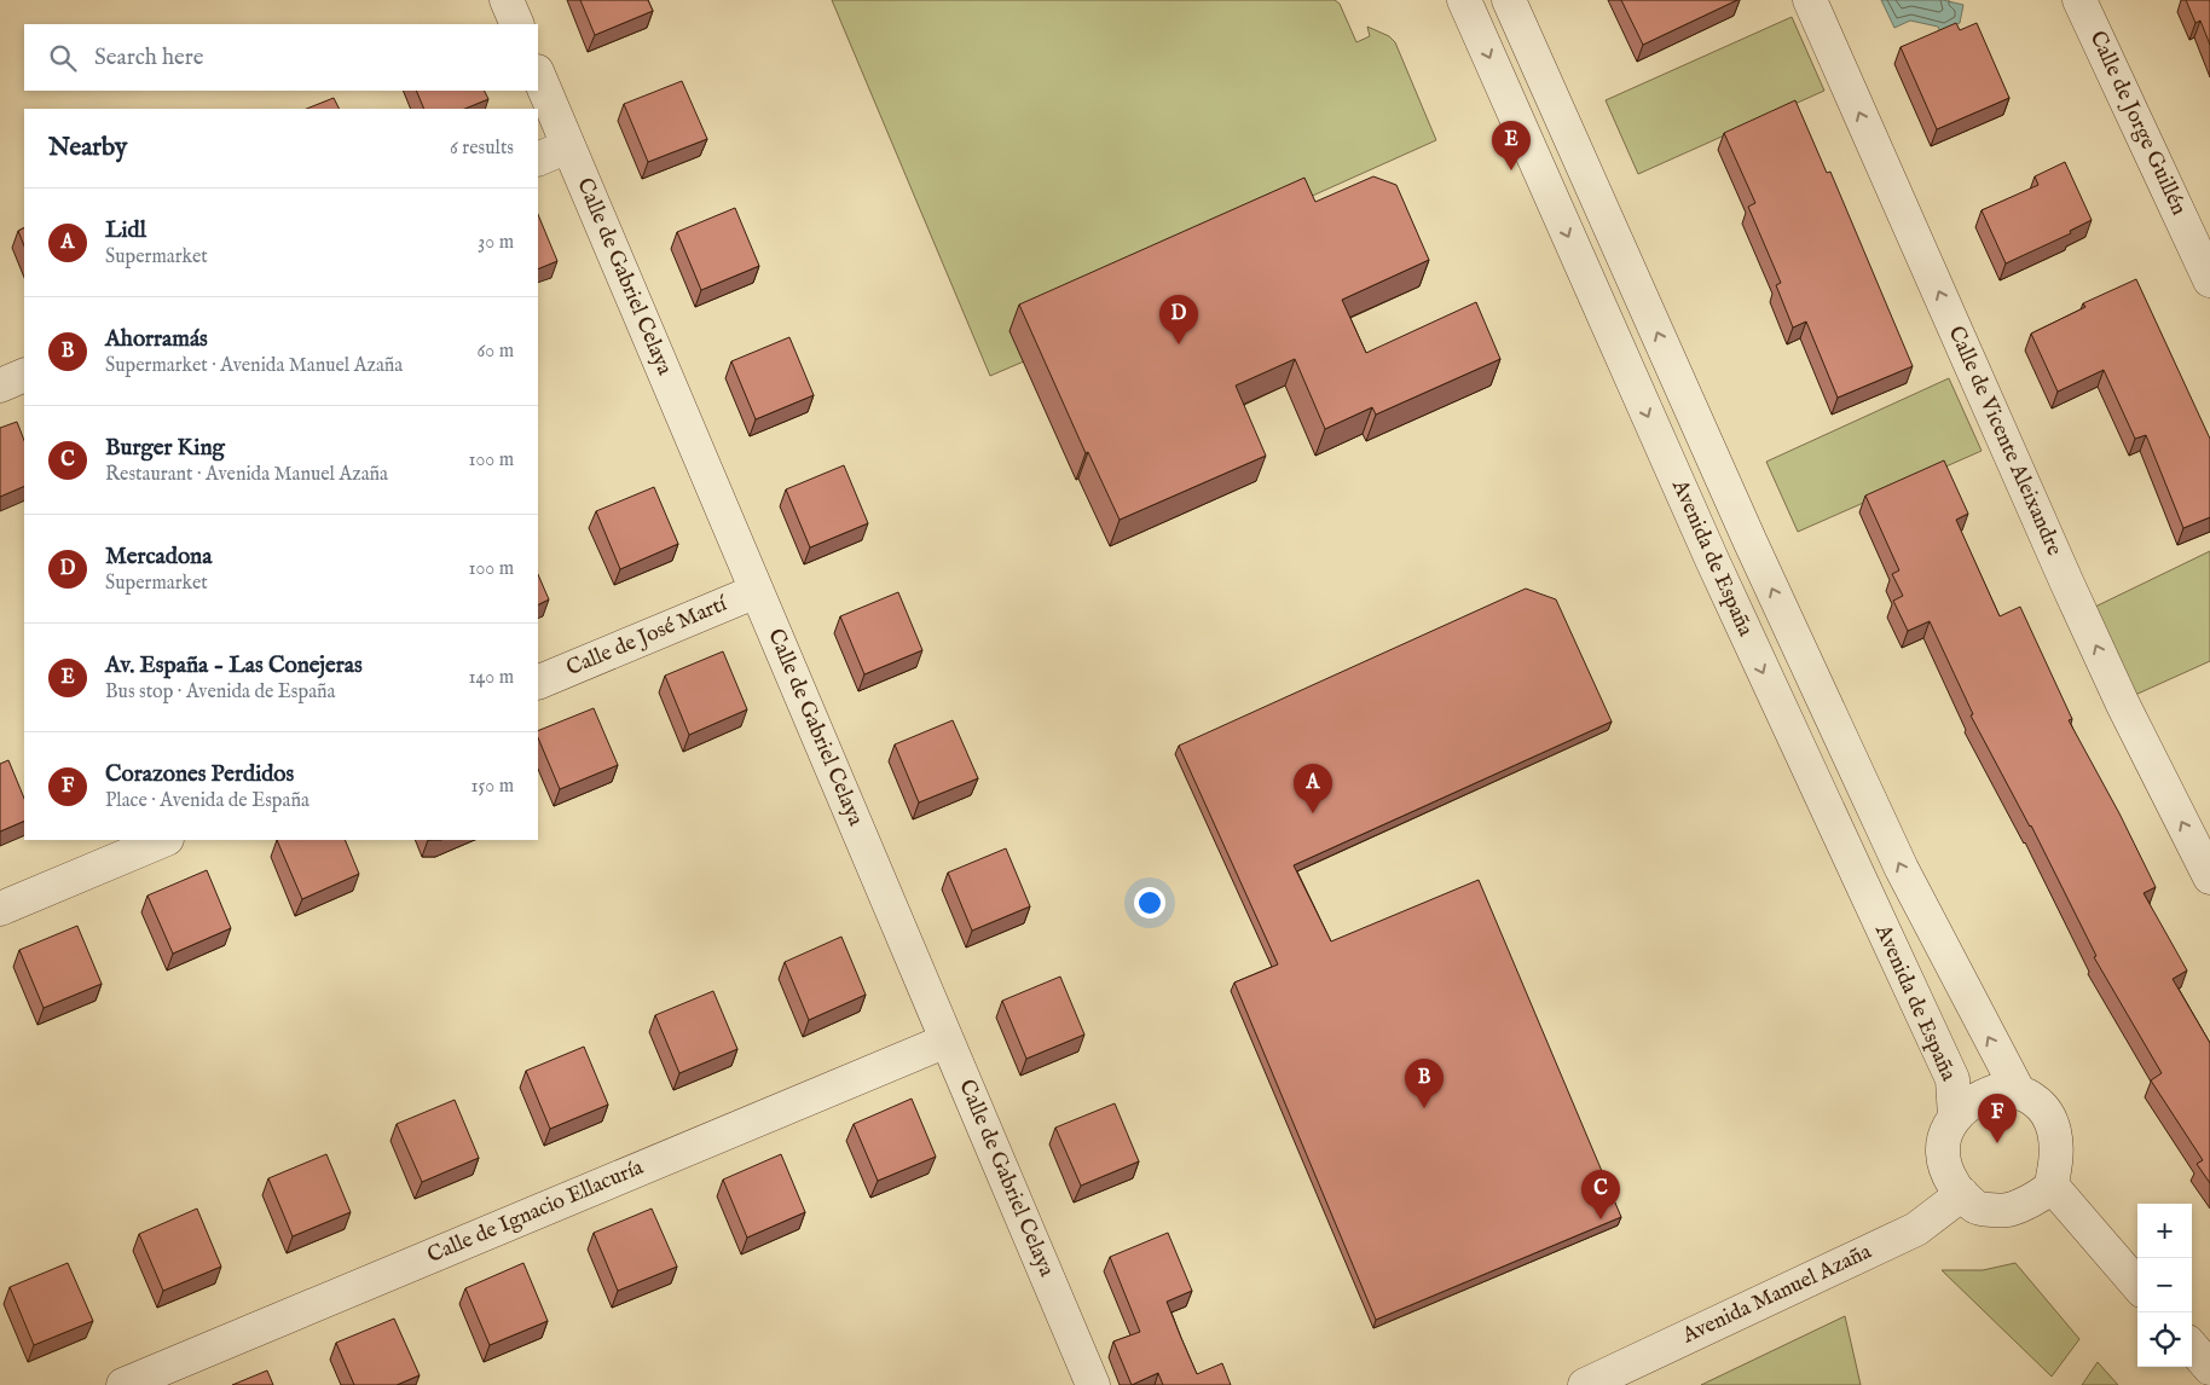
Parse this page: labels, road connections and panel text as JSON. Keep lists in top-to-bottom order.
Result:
{
  "streets": {
    "street": [
      "Calle de Jorge Guillén",
      "Calle de Gabriel Celaya",
      "Calle de Vicente Aleixandre",
      "Avenida de España",
      "Calle de José Martí",
      "Calle de Ignacio Ellacuría",
      "Avenida Manuel Azaña"
    ]
  },
  "crossings": [
    ["Calle de Gabriel Celaya", "Calle de José Martí"],
    ["Calle de Gabriel Celaya", "Calle de Ignacio Ellacuría"],
    ["Avenida de España", "Avenida Manuel Azaña"]
  ],
  "one_way": ["Calle de Vicente Aleixandre"],
  "page": {
    "search": "Search here",
    "heading": ["Nearby", "6 results"],
    "pins": [
      "E",
      "D",
      "A",
      "B",
      "F",
      "C"
    ],
    "list": [
      {
        "mark": "A",
        "name": "Lidl",
        "note": "Supermarket",
        "value": "30 m"
      },
      {
        "mark": "B",
        "name": "Ahorramás",
        "note": "Supermarket · Avenida Manuel Azaña",
        "value": "60 m"
      },
      {
        "mark": "C",
        "name": "Burger King",
        "note": "Restaurant · Avenida Manuel Azaña",
        "value": "100 m"
      },
      {
        "mark": "D",
        "name": "Mercadona",
        "note": "Supermarket",
        "value": "100 m"
      },
      {
        "mark": "E",
        "name": "Av. España - Las Conejeras",
        "note": "Bus stop · Avenida de España",
        "value": "140 m"
      },
      {
        "mark": "F",
        "name": "Corazones Perdidos",
        "note": "Place · Avenida de España",
        "value": "150 m"
      }
    ],
    "map_buttons": ["+", "−"]
  }
}
